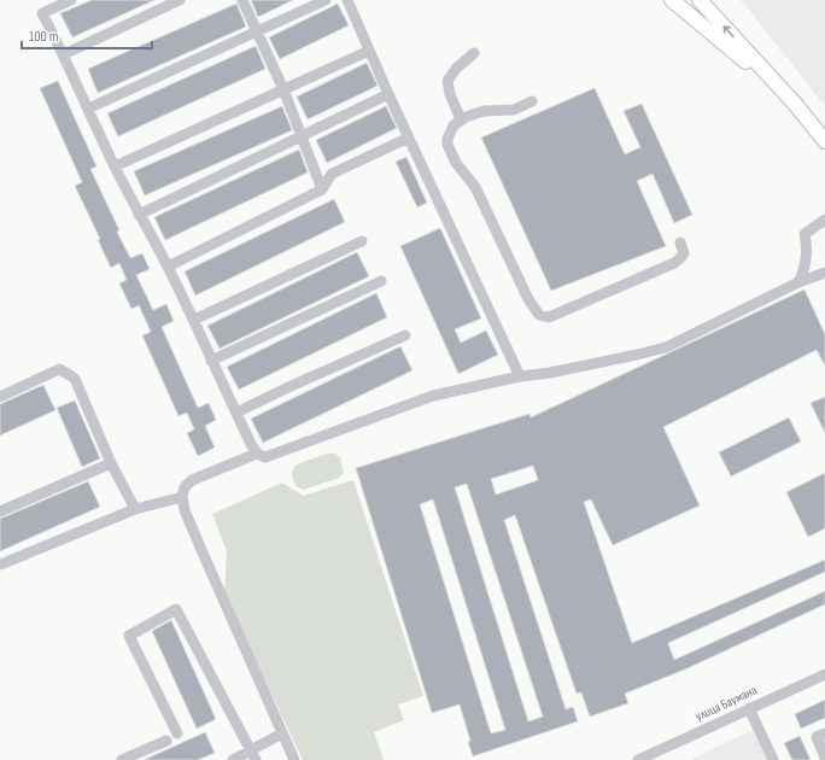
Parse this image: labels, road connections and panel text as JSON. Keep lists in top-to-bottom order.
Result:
{
  "streets": {
    "street": ["улица Баумана"]
  },
  "scale_bar": "100 m"
}
